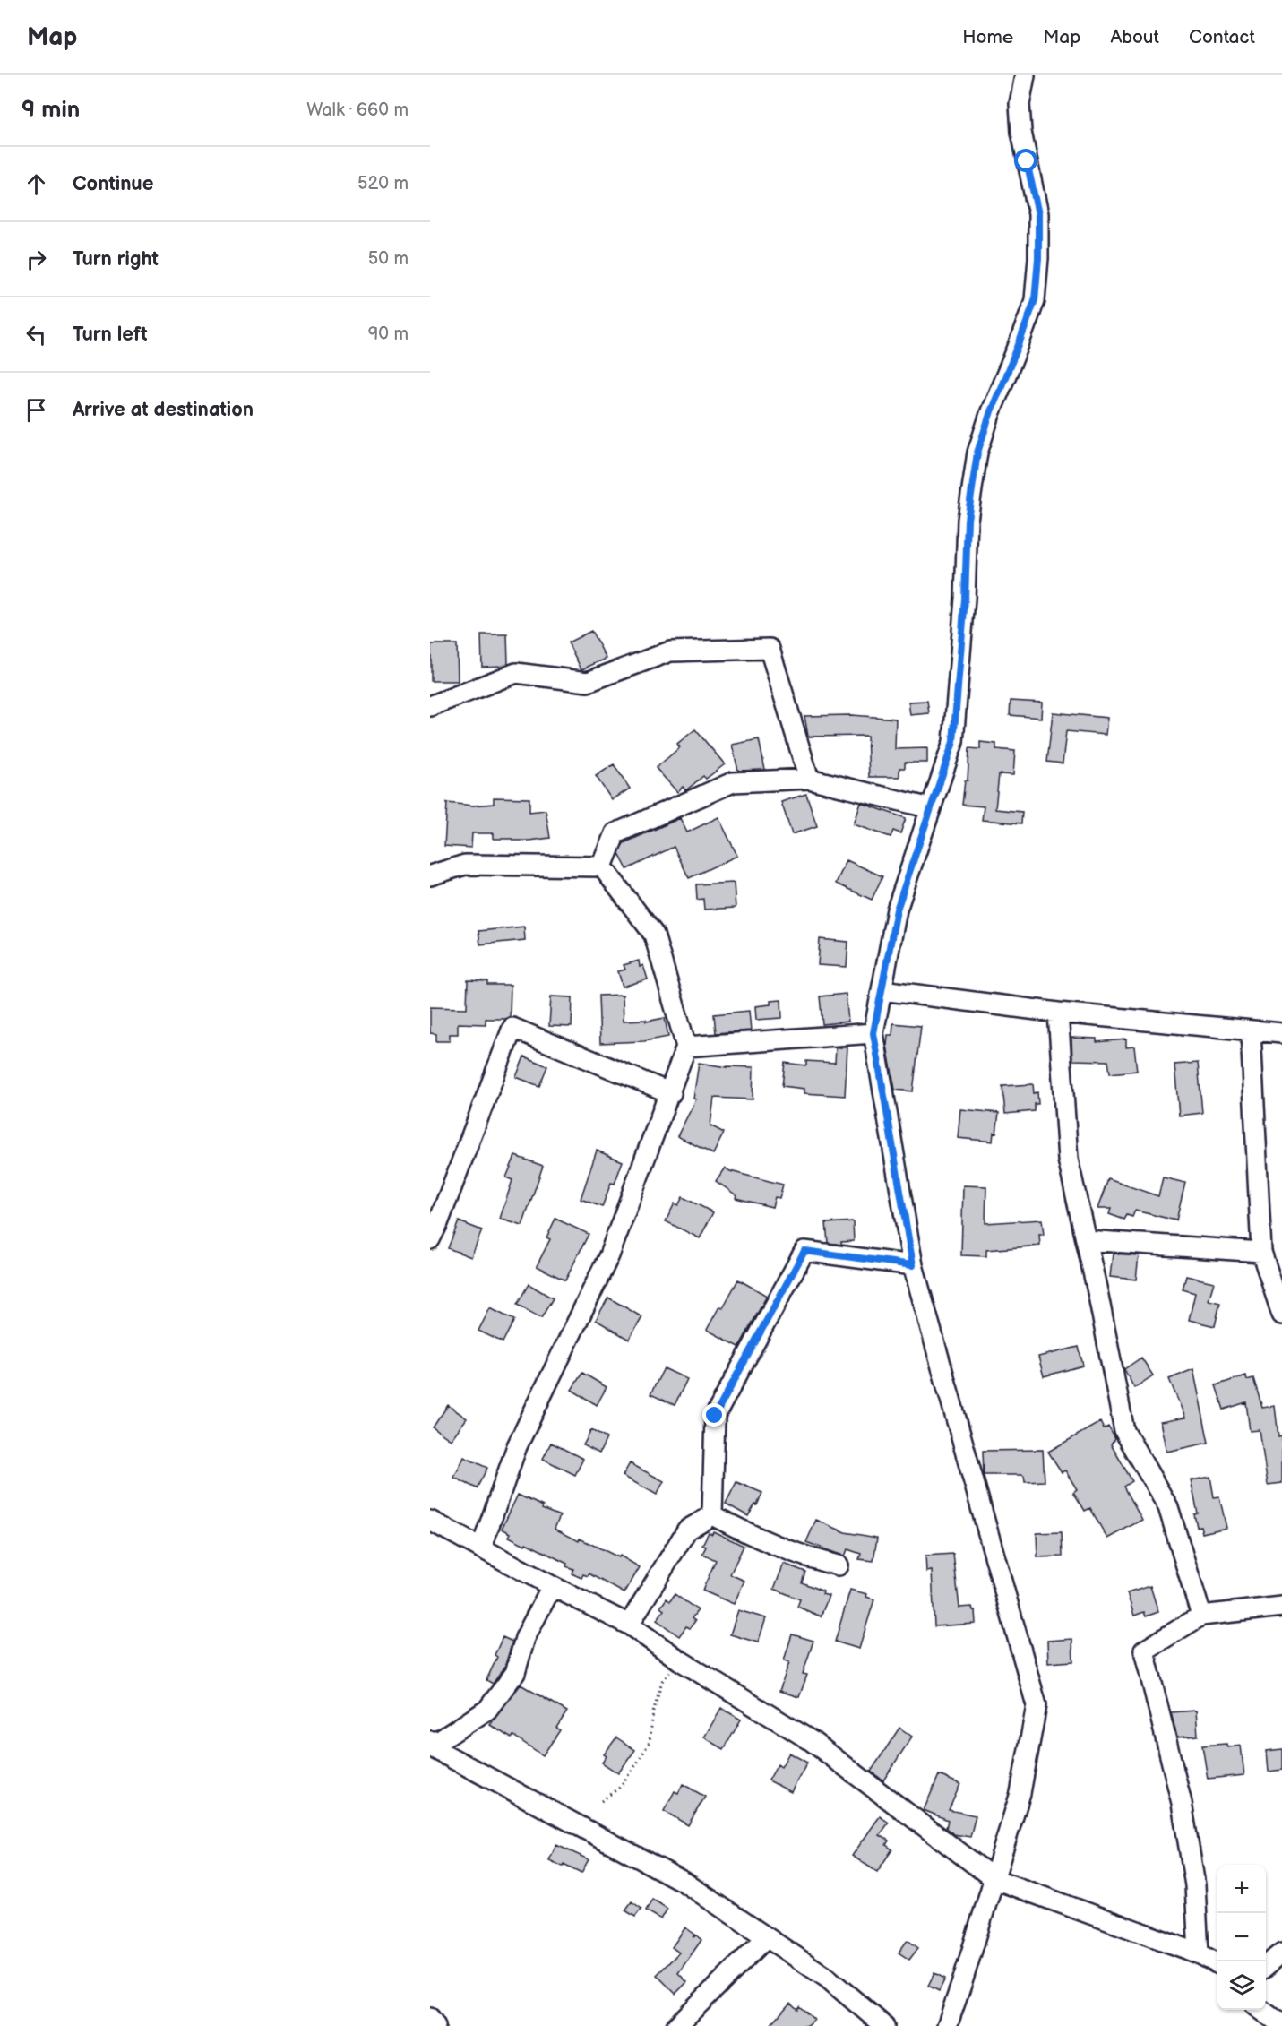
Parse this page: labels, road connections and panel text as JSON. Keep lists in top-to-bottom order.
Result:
{
  "page": {
    "header": "Map",
    "nav": [
      "Home",
      "Map",
      "About",
      "Contact"
    ],
    "heading": ["9 min", "Walk · 660 m"],
    "list": [
      ["Continue", "520 m"],
      ["Turn right", "50 m"],
      ["Turn left", "90 m"],
      "Arrive at destination"
    ],
    "map_buttons": ["+", "−"]
  }
}
